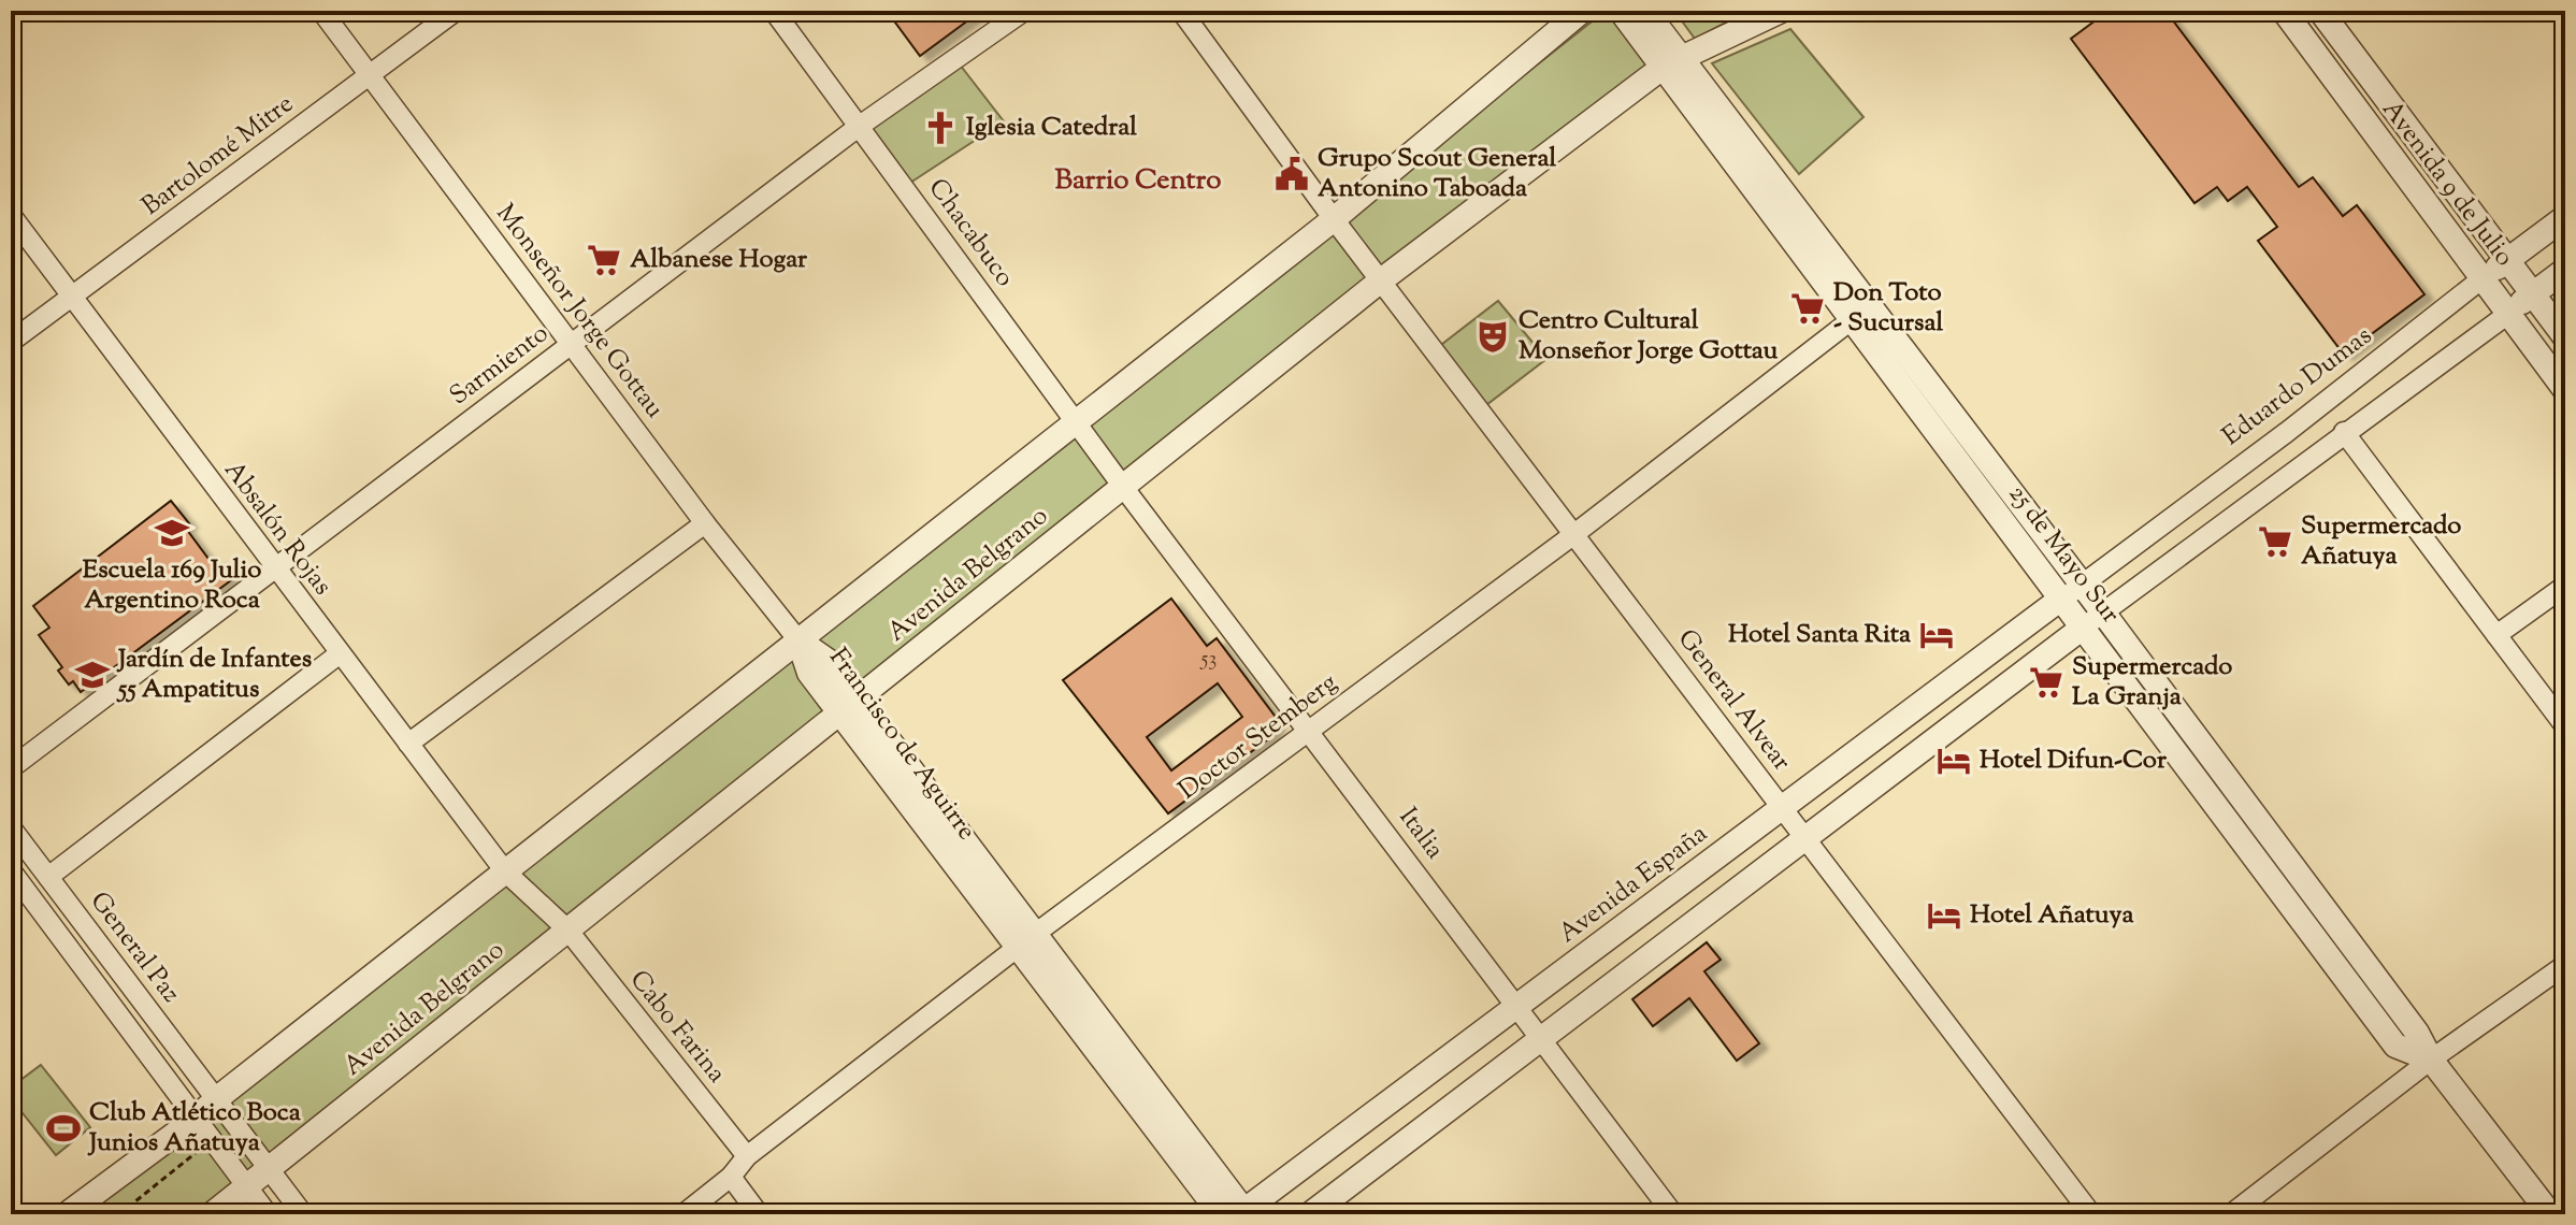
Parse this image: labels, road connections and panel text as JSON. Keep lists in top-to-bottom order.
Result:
{
  "streets": {
    "street": [
      "Bartolomé Mitre",
      "Avenida 9 de Julio",
      "Chacabuco",
      "Monseñor Jorge Gottau",
      "Sarmiento",
      "Eduardo Dumas",
      "Absalón Rojas",
      "25 de Mayo Sur",
      "Avenida Belgrano",
      "General Alvear",
      "Doctor Stemberg",
      "Francisco de Aguirre",
      "Italia",
      "Avenida España",
      "General Paz",
      "Cabo Farina"
    ]
  },
  "crossings": [
    ["Bartolomé Mitre", "Monseñor Jorge Gottau"],
    ["Bartolomé Mitre", "Absalón Rojas"],
    ["Avenida 9 de Julio", "Eduardo Dumas"],
    ["Chacabuco", "Sarmiento"],
    ["Chacabuco", "Avenida Belgrano"],
    ["Chacabuco", "Italia"],
    ["Monseñor Jorge Gottau", "Sarmiento"],
    ["Monseñor Jorge Gottau", "Avenida Belgrano"],
    ["Monseñor Jorge Gottau", "Francisco de Aguirre"],
    ["Sarmiento", "Absalón Rojas"],
    ["Eduardo Dumas", "25 de Mayo Sur"],
    ["Eduardo Dumas", "Avenida España"],
    ["Absalón Rojas", "Avenida Belgrano"],
    ["Absalón Rojas", "Cabo Farina"],
    ["25 de Mayo Sur", "Avenida Belgrano"],
    ["25 de Mayo Sur", "Doctor Stemberg"],
    ["25 de Mayo Sur", "Avenida España"],
    ["Avenida Belgrano", "General Alvear"],
    ["Avenida Belgrano", "Francisco de Aguirre"],
    ["Avenida Belgrano", "Italia"],
    ["Avenida Belgrano", "General Paz"],
    ["Avenida Belgrano", "Cabo Farina"],
    ["General Alvear", "Doctor Stemberg"],
    ["General Alvear", "Avenida España"],
    ["Doctor Stemberg", "Francisco de Aguirre"],
    ["Doctor Stemberg", "Italia"],
    ["Doctor Stemberg", "Cabo Farina"],
    ["Francisco de Aguirre", "Avenida España"],
    ["Italia", "Avenida España"]
  ],
  "districts": ["Barrio Centro"],
  "places": {
    "church": ["Iglesia Catedral"],
    "public building": ["Grupo Scout General Antonino Taboada"],
    "supermarket": [
      "Albanese Hogar",
      "Don Toto - Sucursal",
      "Supermercado Añatuya",
      "Supermercado La Granja"
    ],
    "theatre": ["Centro Cultural Monseñor Jorge Gottau"],
    "school or university": ["Escuela 169 Julio Argentino Roca", "Jardín de Infantes 55 Ampatitus"],
    "hotel": ["Hotel Santa Rita", "Hotel Difun-Cor", "Hotel Añatuya"],
    "sports": ["Club Atlético Boca Junios Añatuya"]
  },
  "house_numbers": ["53"]
}
